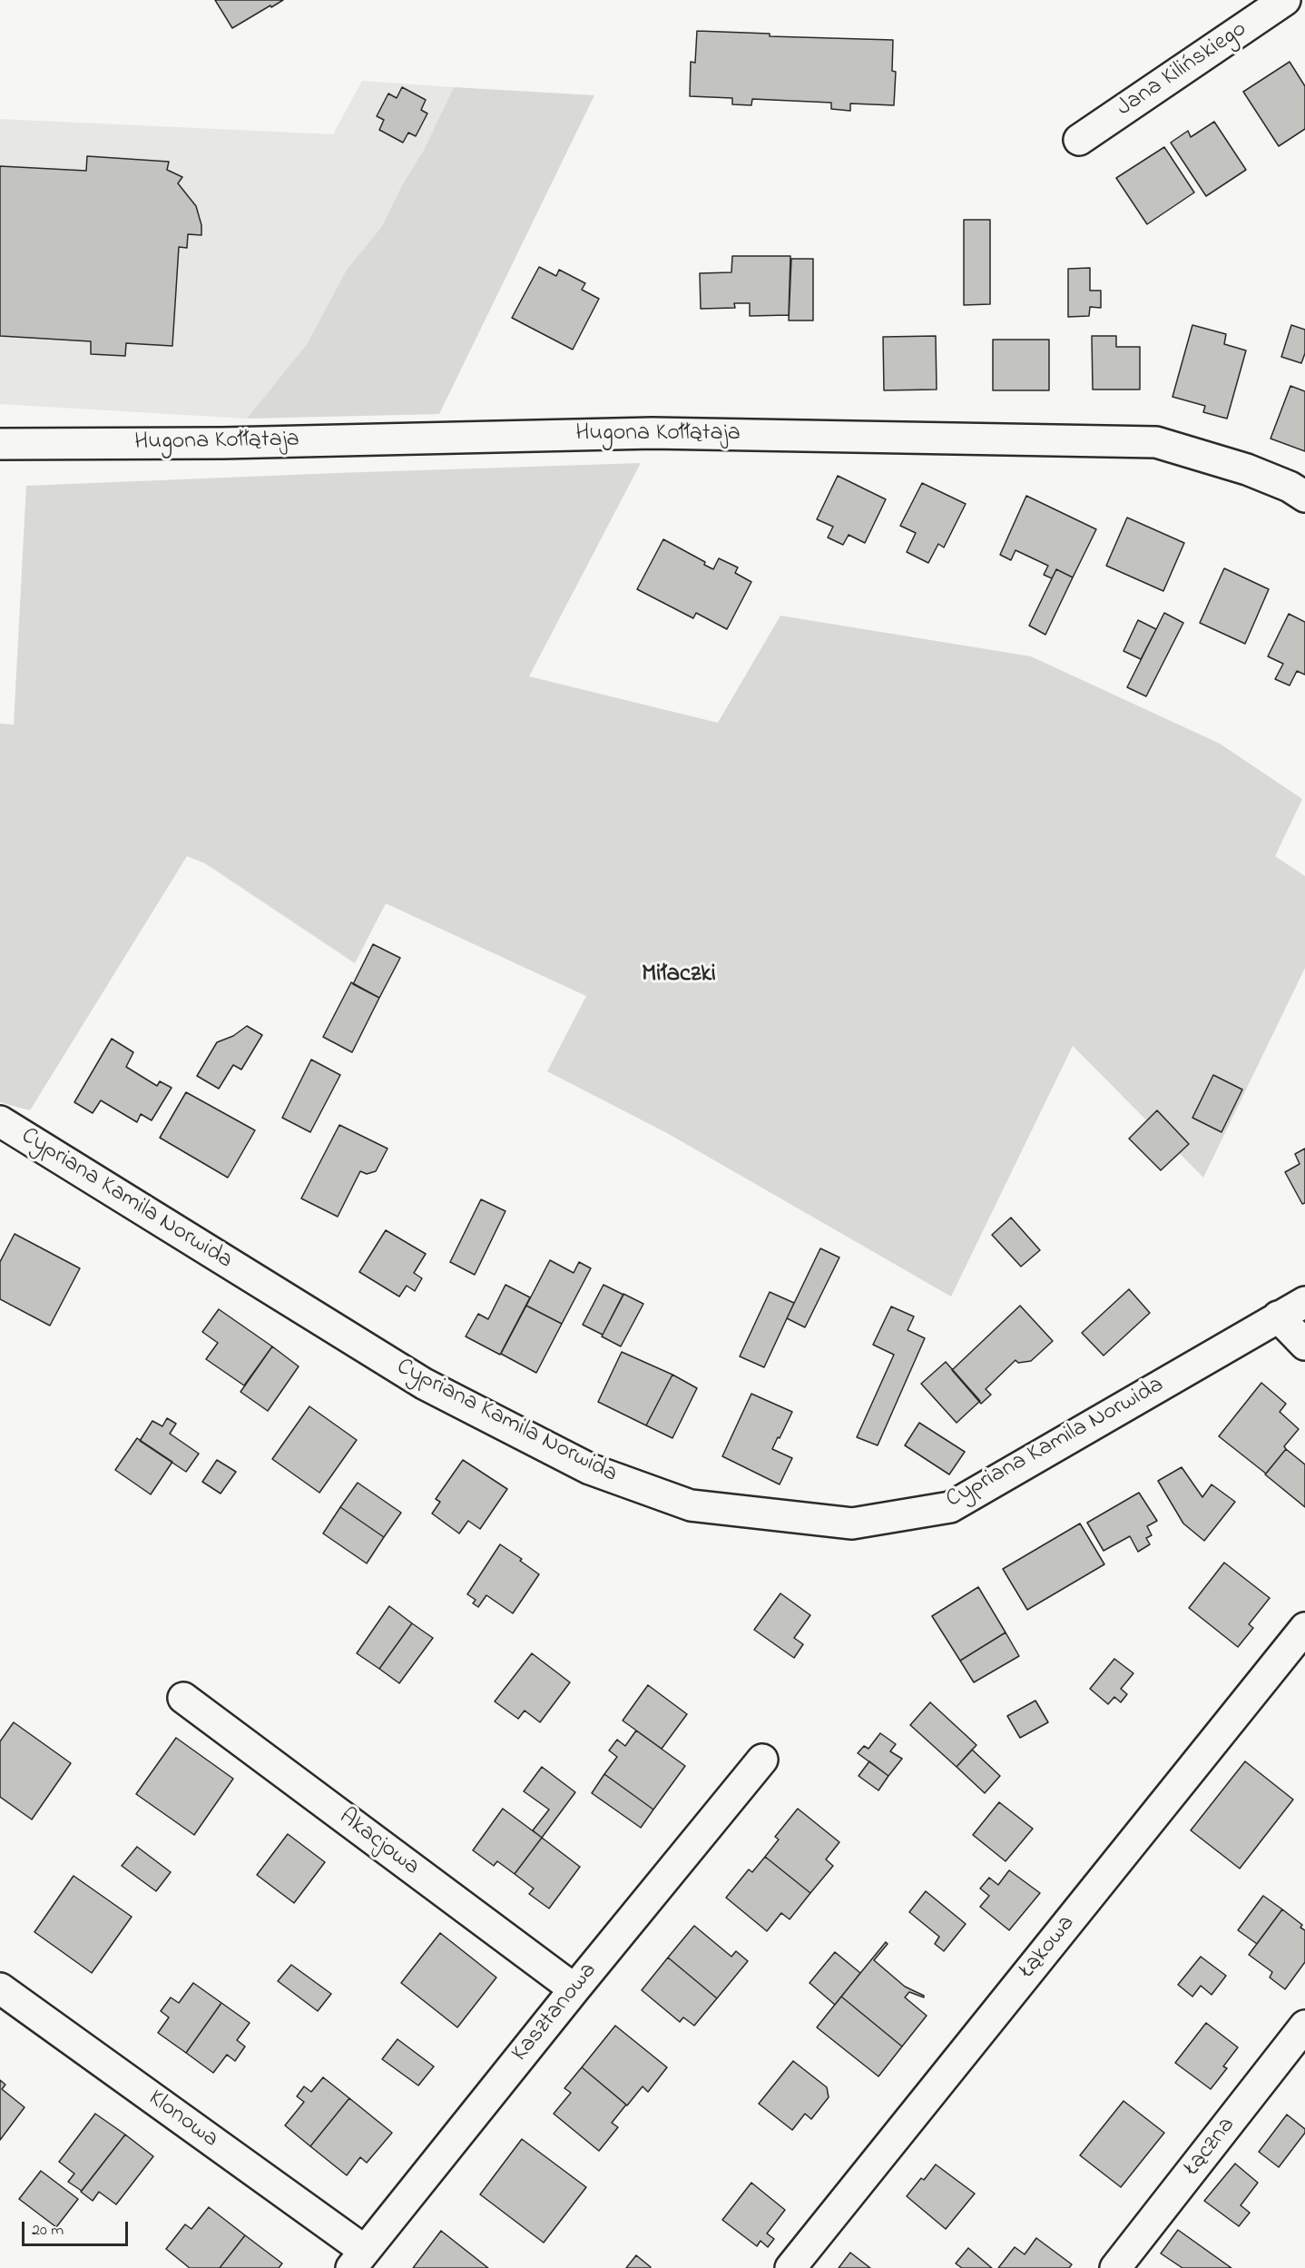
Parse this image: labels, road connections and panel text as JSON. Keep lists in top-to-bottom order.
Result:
{
  "streets": {
    "street": [
      "Jana Kilińskiego",
      "Hugona Kołłątaja",
      "Cypriana Kamila Norwida",
      "Akacjowa",
      "Łąkowa",
      "Kasztanowa",
      "Klonowa",
      "Łączna"
    ]
  },
  "crossings": [
    ["Akacjowa", "Kasztanowa"],
    ["Kasztanowa", "Klonowa"]
  ],
  "districts": ["Miłaczki"],
  "scale_bar": "20 m"
}
